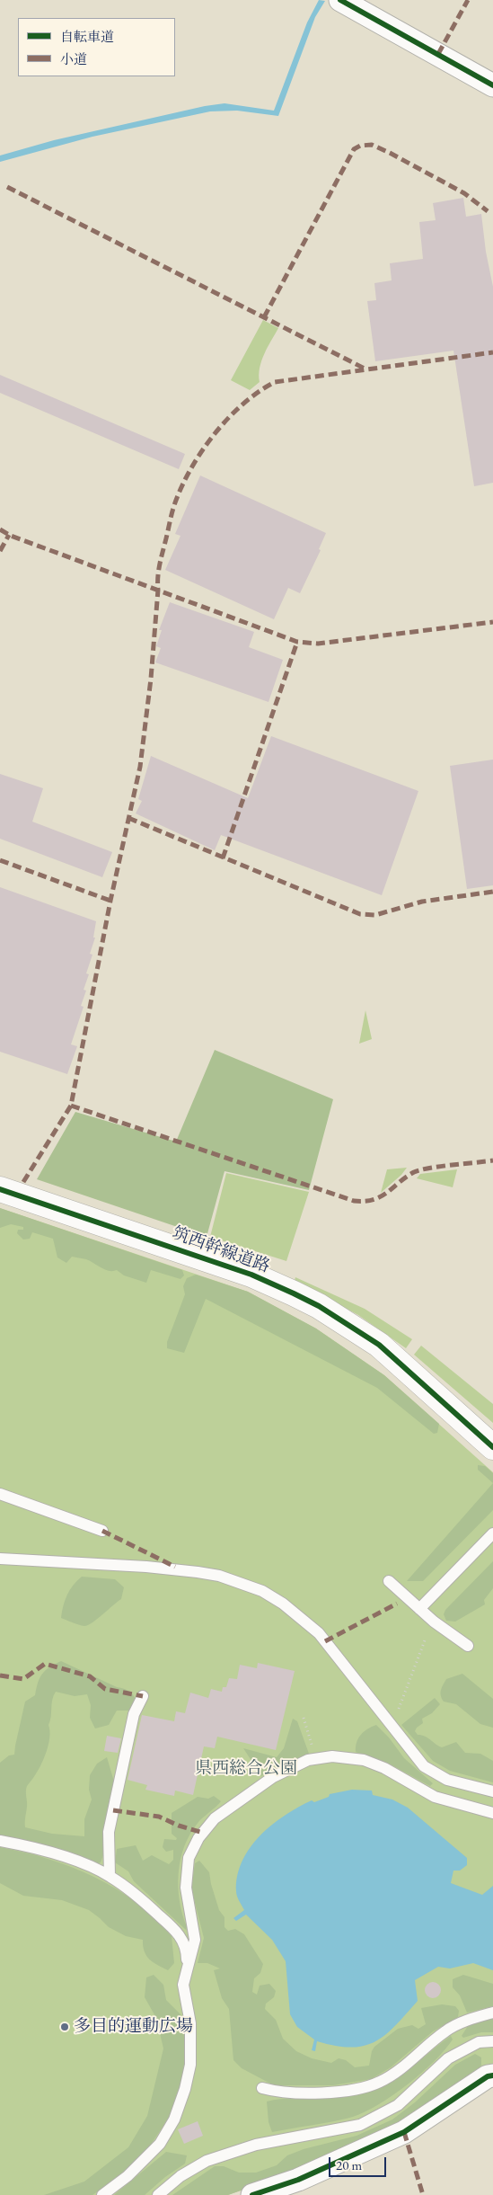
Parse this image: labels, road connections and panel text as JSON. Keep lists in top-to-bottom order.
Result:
{
  "streets": {
    "street": ["筑西幹線道路"]
  },
  "parks": ["県西総合公園"],
  "places": ["多目的運動広場"],
  "legend": ["自転車道", "小道"],
  "scale_bar": "20 m"
}
